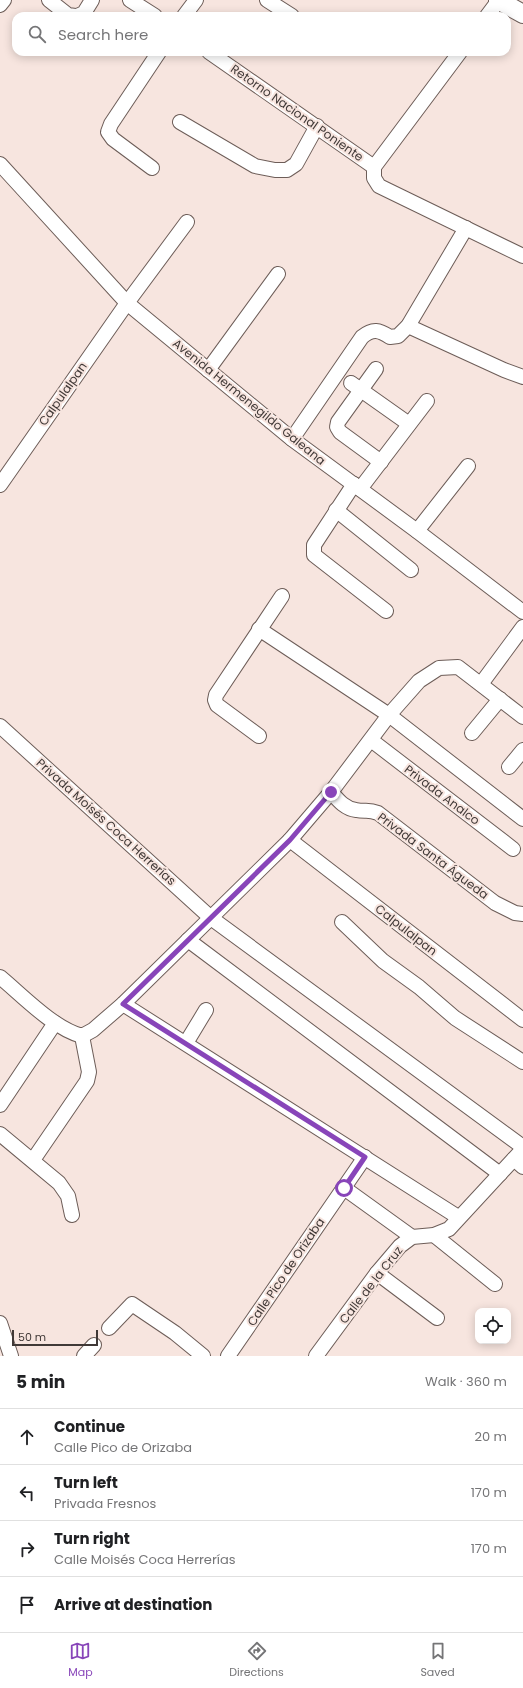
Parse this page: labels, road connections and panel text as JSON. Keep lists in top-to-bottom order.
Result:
{
  "streets": {
    "street": [
      "Retorno Nacional Poniente",
      "Calpulalpan",
      "Avenida Hermenegildo Galeana",
      "Privada Analco",
      "Privada Moisés Coca Herrerías",
      "Privada Santa Águeda",
      "Calle Pico de Orizaba",
      "Calle de la Cruz"
    ]
  },
  "crossings": [
    ["Calpulalpan", "Avenida Hermenegildo Galeana"],
    ["Privada Moisés Coca Herrerías", "Calle de la Cruz"]
  ],
  "scale_bar": "50 m",
  "page": {
    "search": "Search here",
    "scale": "50 m",
    "heading": ["5 min", "Walk · 360 m"],
    "list": [
      ["Continue", "Calle Pico de Orizaba", "20 m"],
      ["Turn left", "Privada Fresnos", "170 m"],
      ["Turn right", "Calle Moisés Coca Herrerías", "170 m"],
      "Arrive at destination"
    ],
    "nav": ["Map", "Directions", "Saved"]
  }
}
